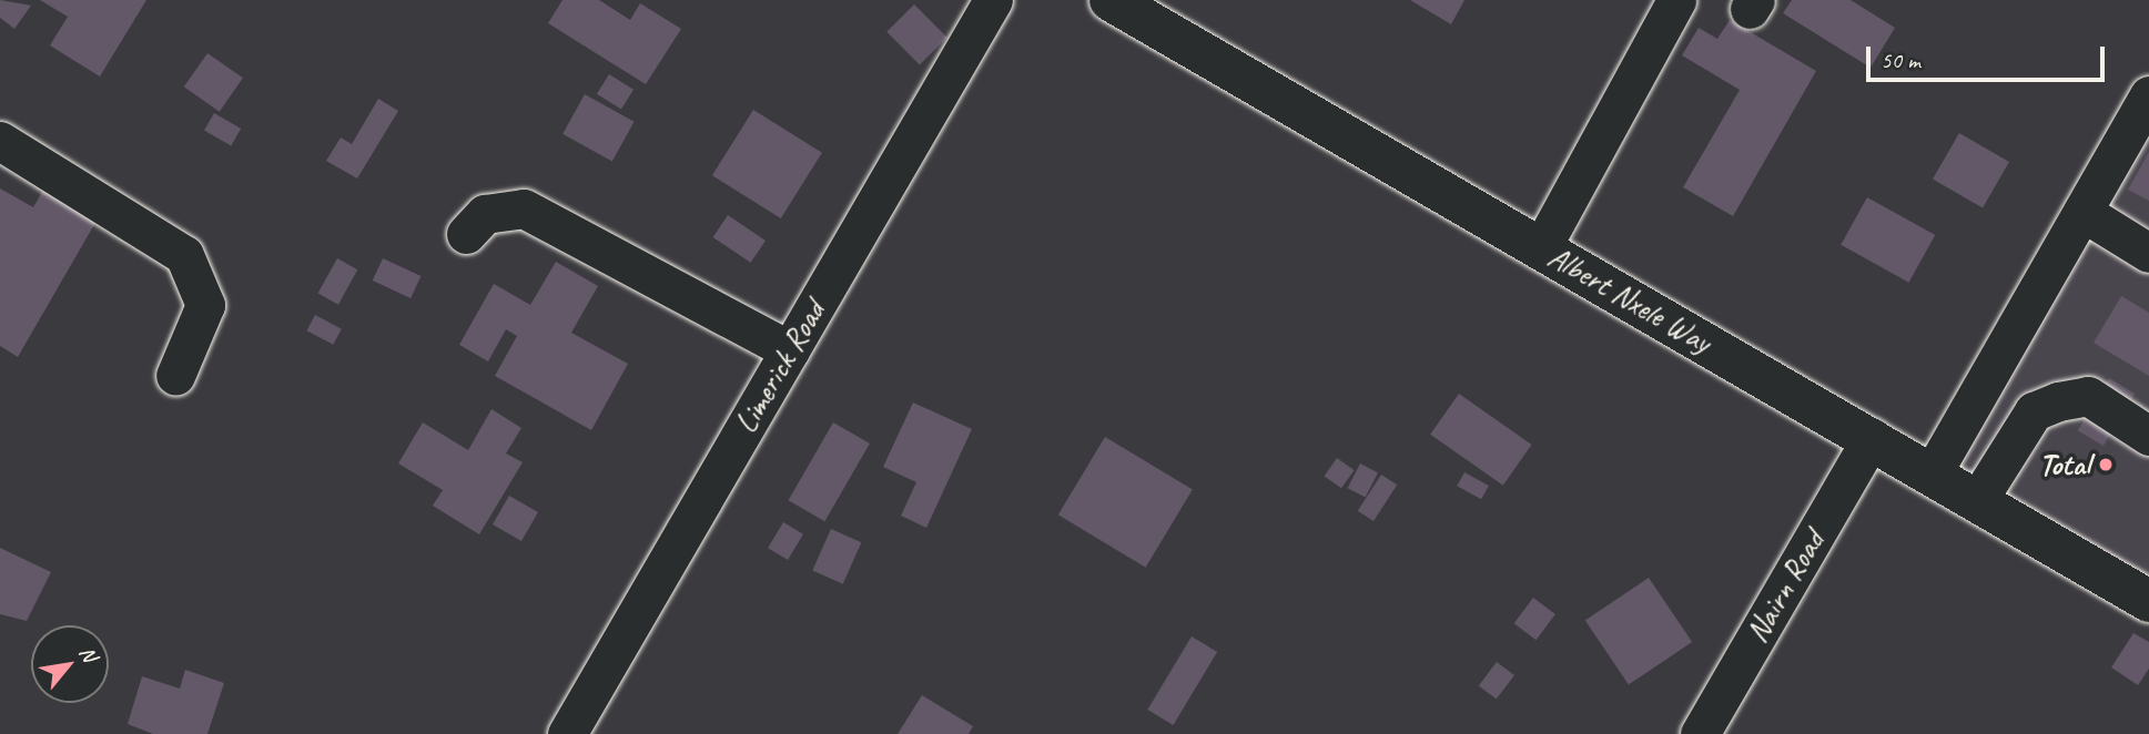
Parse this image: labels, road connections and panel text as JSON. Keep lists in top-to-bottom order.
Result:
{
  "streets": {
    "main road": ["Albert Nxele Way"],
    "street": ["Limerick Road", "Nairn Road"]
  },
  "crossings": [
    ["Albert Nxele Way", "Nairn Road"]
  ],
  "places": ["Total"],
  "scale_bar": "50 m",
  "north": "top right"
}
